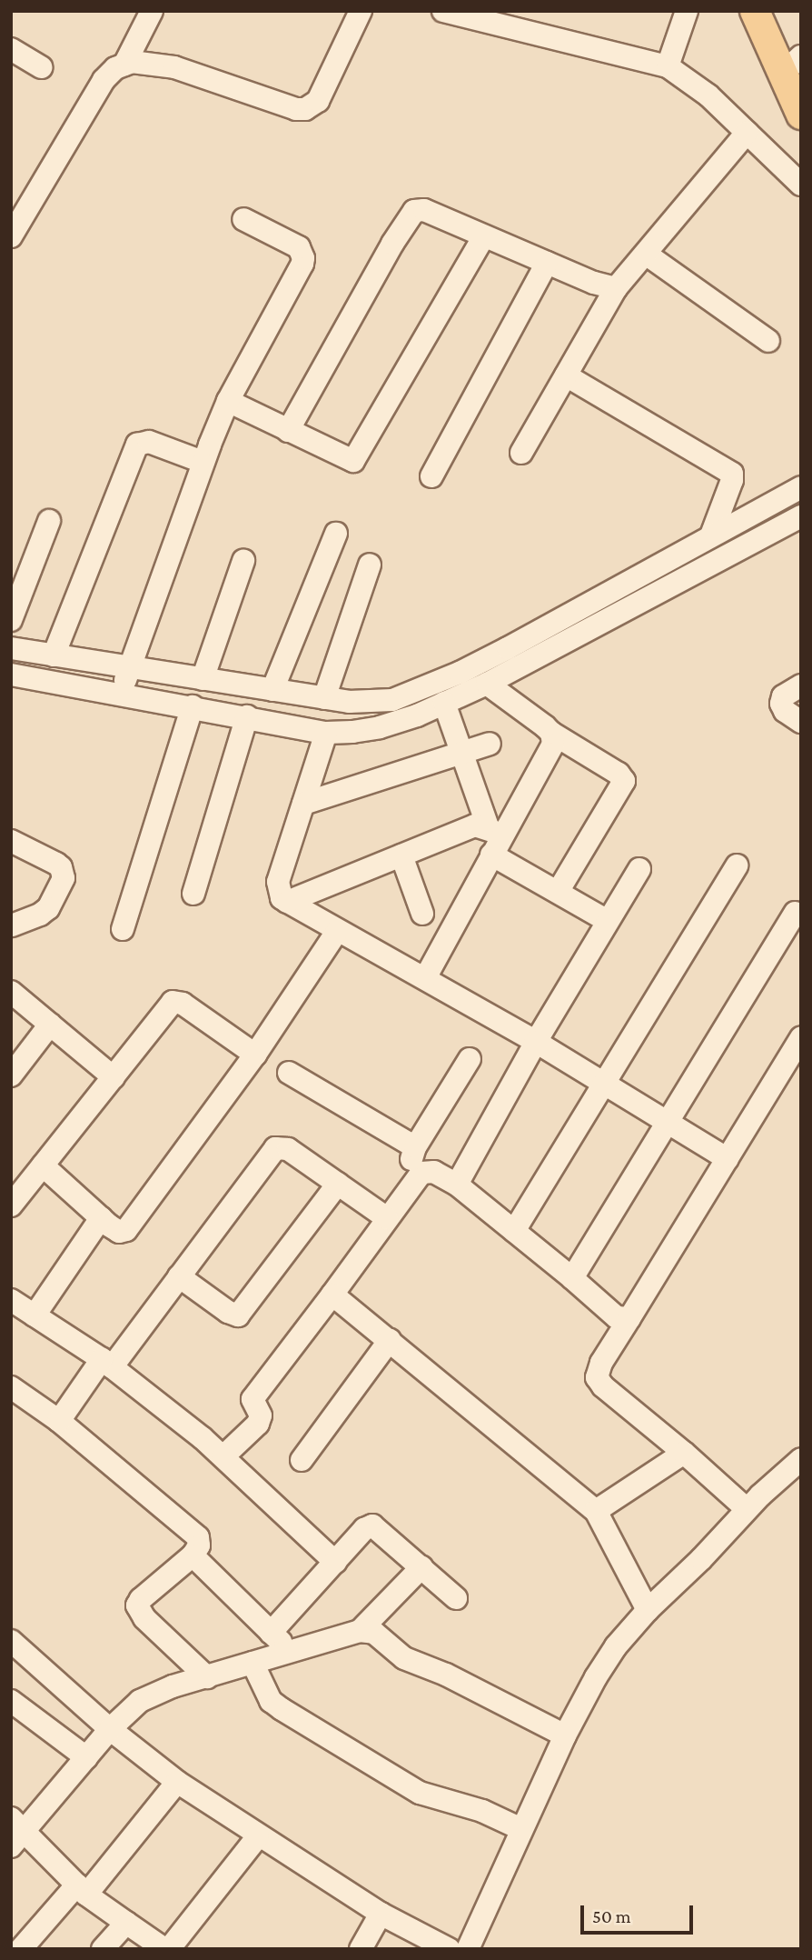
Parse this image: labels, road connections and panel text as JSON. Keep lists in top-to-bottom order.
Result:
{
  "scale_bar": "50 m"
}
